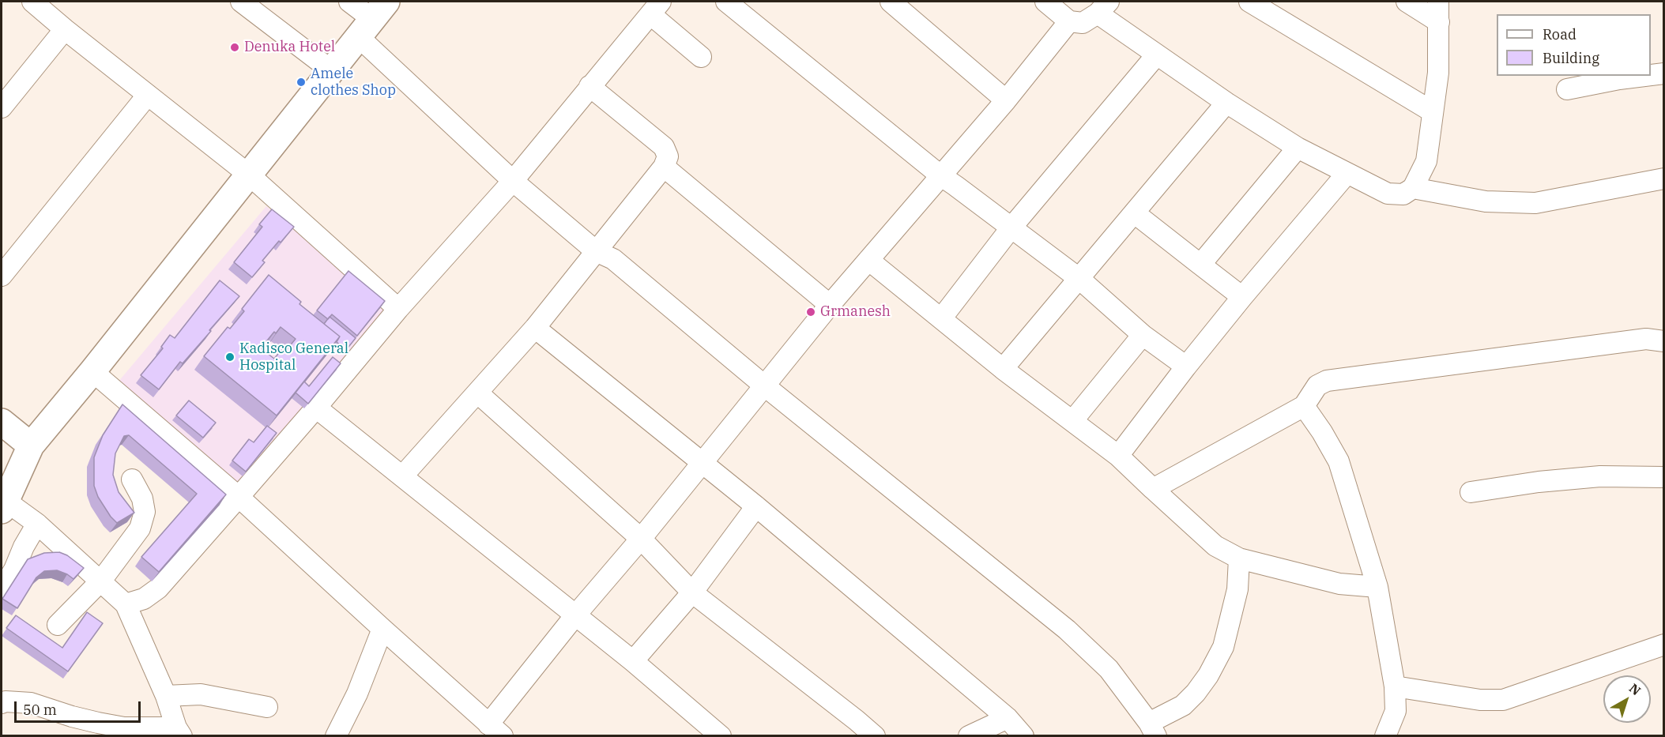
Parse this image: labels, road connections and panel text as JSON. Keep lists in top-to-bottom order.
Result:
{
  "places": [
    "Denuka Hotel",
    "Amele clothes Shop",
    "Grmanesh",
    "Kadisco General Hospital"
  ],
  "legend": ["Road", "Building"],
  "scale_bar": "50 m",
  "north": "top right"
}
